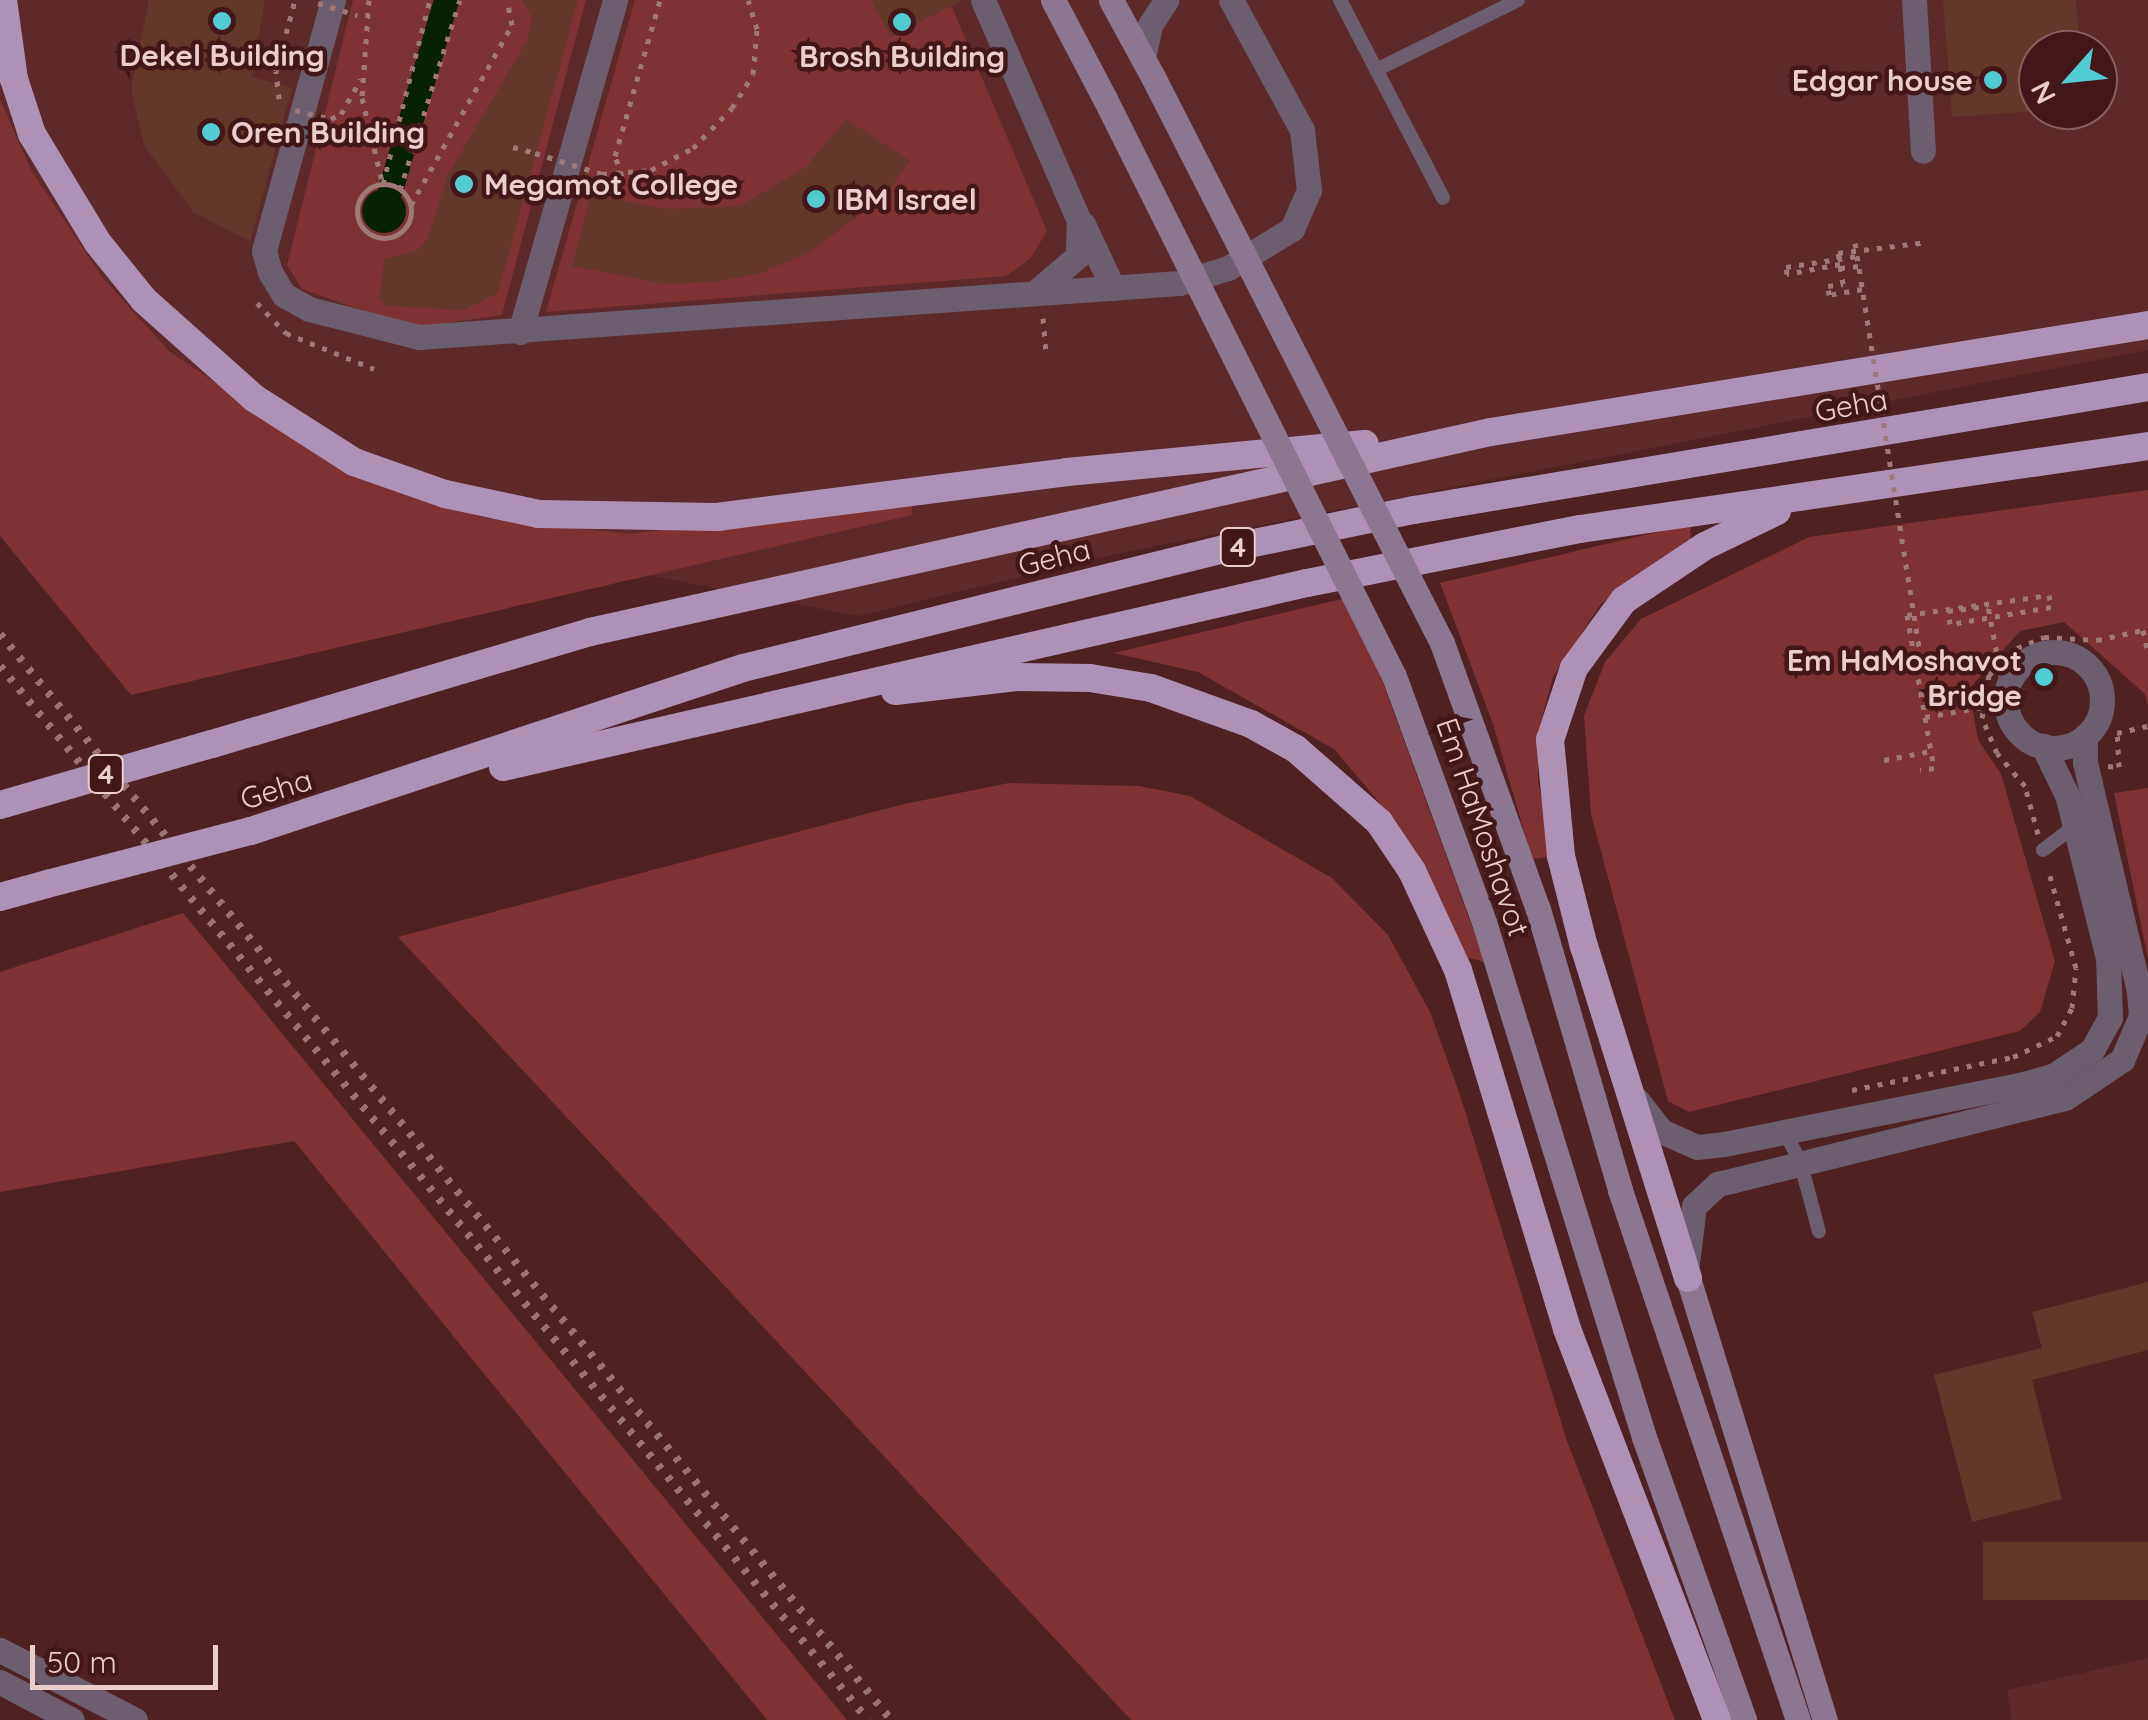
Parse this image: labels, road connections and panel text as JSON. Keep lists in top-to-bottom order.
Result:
{
  "streets": {
    "highway": ["Geha", "4"],
    "main road": ["Em HaMoshavot"]
  },
  "places": [
    "Dekel Building",
    "Brosh Building",
    "Edgar house",
    "Oren Building",
    "Megamot College",
    "IBM Israel",
    "Em HaMoshavot Bridge"
  ],
  "scale_bar": "50 m",
  "north": "bottom left"
}
